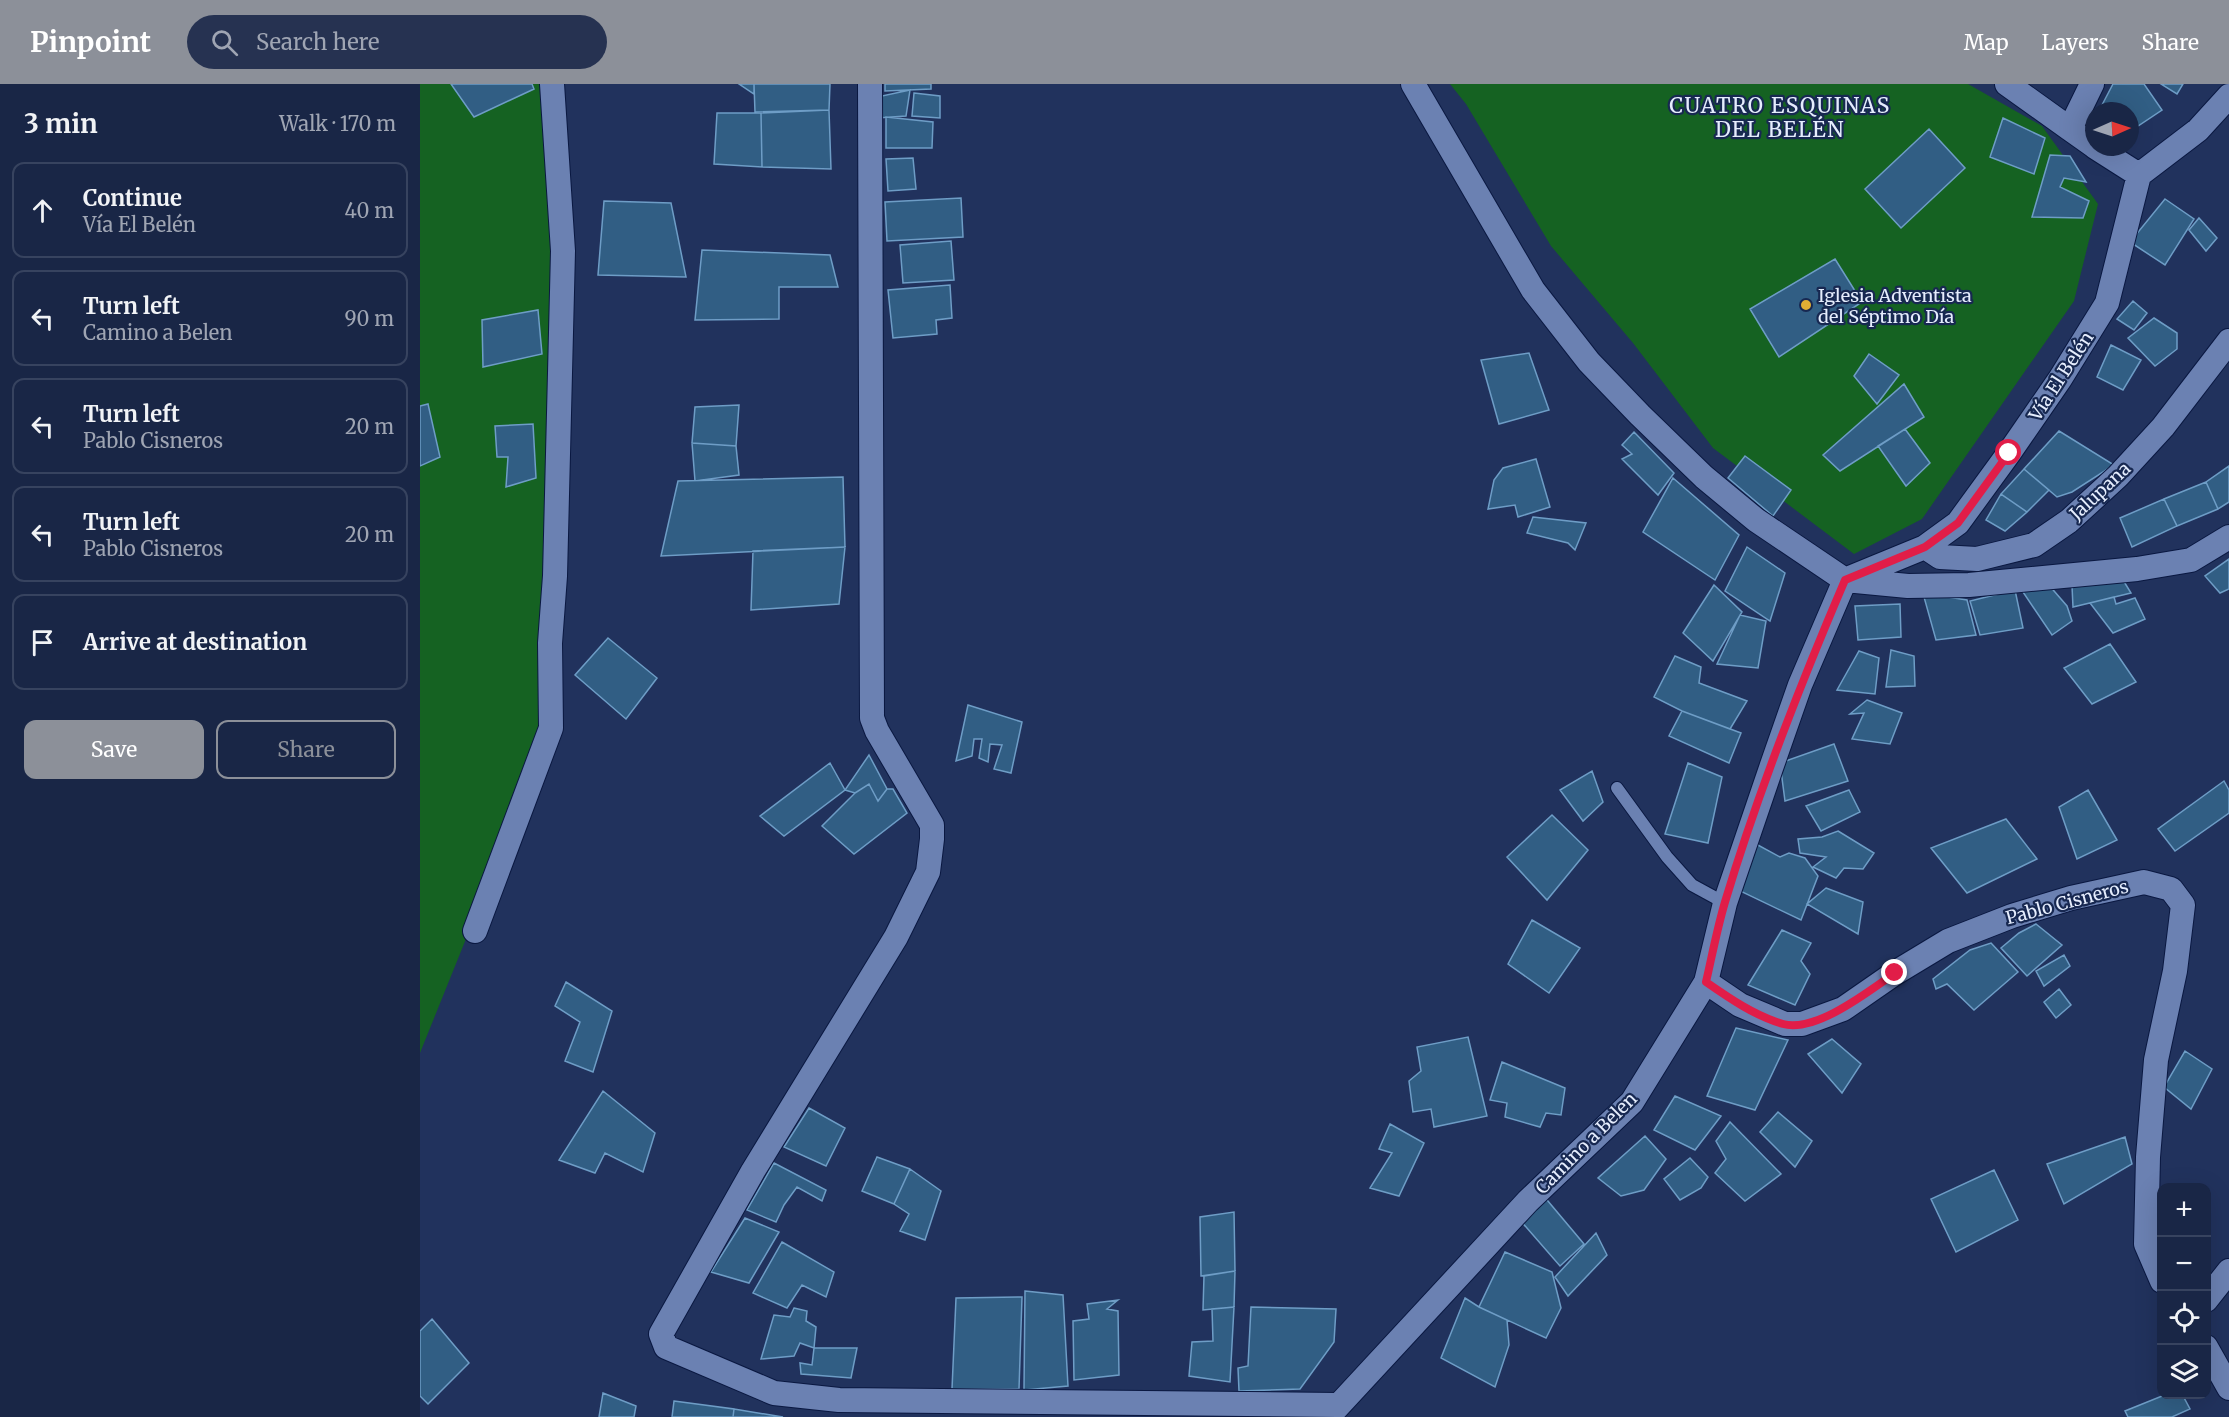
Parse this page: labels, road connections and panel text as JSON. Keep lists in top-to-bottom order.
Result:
{
  "streets": {
    "street": [
      "Vía El Belén",
      "Jalupana",
      "Pablo Cisneros",
      "Camino a Belen"
    ]
  },
  "crossings": [
    ["Vía El Belén", "Jalupana"],
    ["Vía El Belén", "Camino a Belen"],
    ["Pablo Cisneros", "Camino a Belen"]
  ],
  "districts": ["CUATRO ESQUINAS DEL BELÉN"],
  "places": ["Iglesia Adventista del Séptimo Día"],
  "north": "right",
  "page": {
    "header": "Pinpoint",
    "search": "Search here",
    "nav": ["Map", "Layers", "Share"],
    "heading": ["3 min", "Walk · 170 m"],
    "list": [
      ["Continue", "Vía El Belén", "40 m"],
      ["Turn left", "Camino a Belen", "90 m"],
      ["Turn left", "Pablo Cisneros", "20 m"],
      ["Turn left", "Pablo Cisneros", "20 m"],
      "Arrive at destination"
    ],
    "buttons": ["Save", "Share"],
    "map_buttons": ["+", "−"]
  }
}
